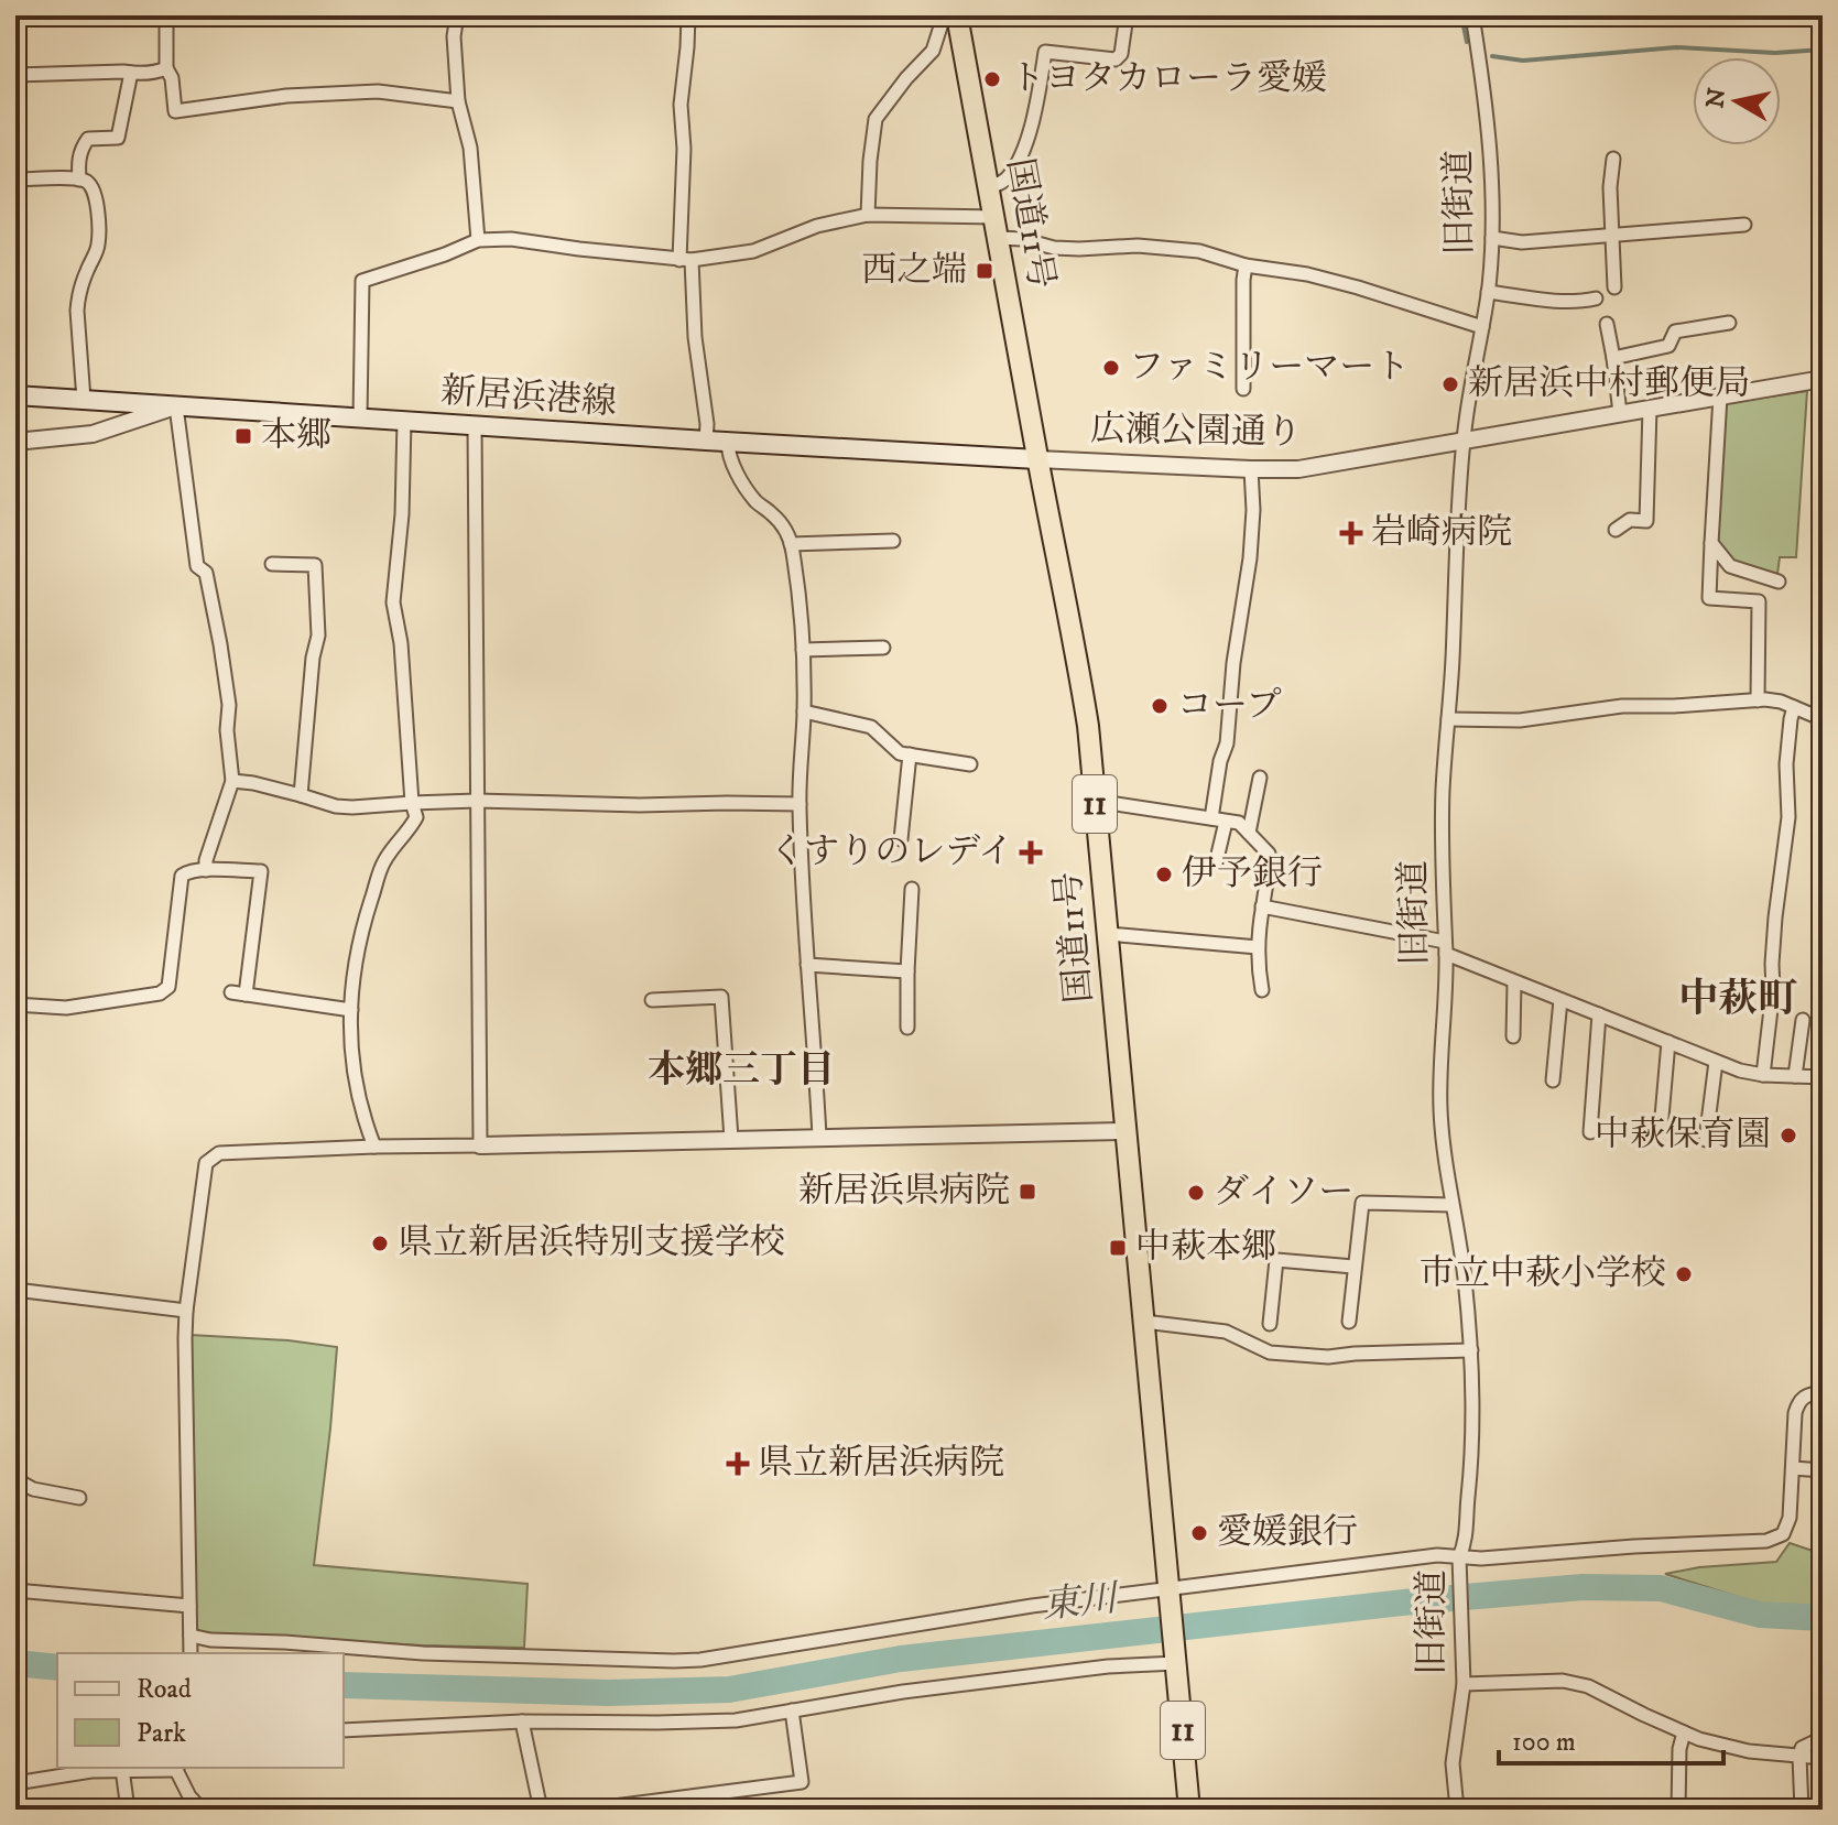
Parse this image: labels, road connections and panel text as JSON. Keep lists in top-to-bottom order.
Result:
{
  "streets": {
    "highway": ["国道11号", "11"],
    "main road": ["新居浜港線"],
    "street": ["旧街道", "広瀬公園通り"]
  },
  "crossings": [
    ["旧街道", "広瀬公園通り"],
    ["国道11号", "新居浜港線"],
    ["国道11号", "広瀬公園通り"],
    ["新居浜港線", "広瀬公園通り"]
  ],
  "districts": ["中萩町", "本郷三丁目"],
  "water": ["東川"],
  "places": {
    "other": [
      "トヨタカローラ愛媛",
      "ファミリーマート",
      "新居浜中村郵便局",
      "コープ",
      "伊予銀行",
      "中萩保育園",
      "ダイソー",
      "県立新居浜特別支援学校",
      "市立中萩小学校",
      "愛媛銀行"
    ],
    "transit": [
      "西之端",
      "本郷",
      "新居浜県病院",
      "中萩本郷"
    ],
    "health": ["岩崎病院", "くすりのレデイ", "県立新居浜病院"]
  },
  "legend": ["Road", "Park"],
  "scale_bar": "100 m",
  "north": "left"
}
